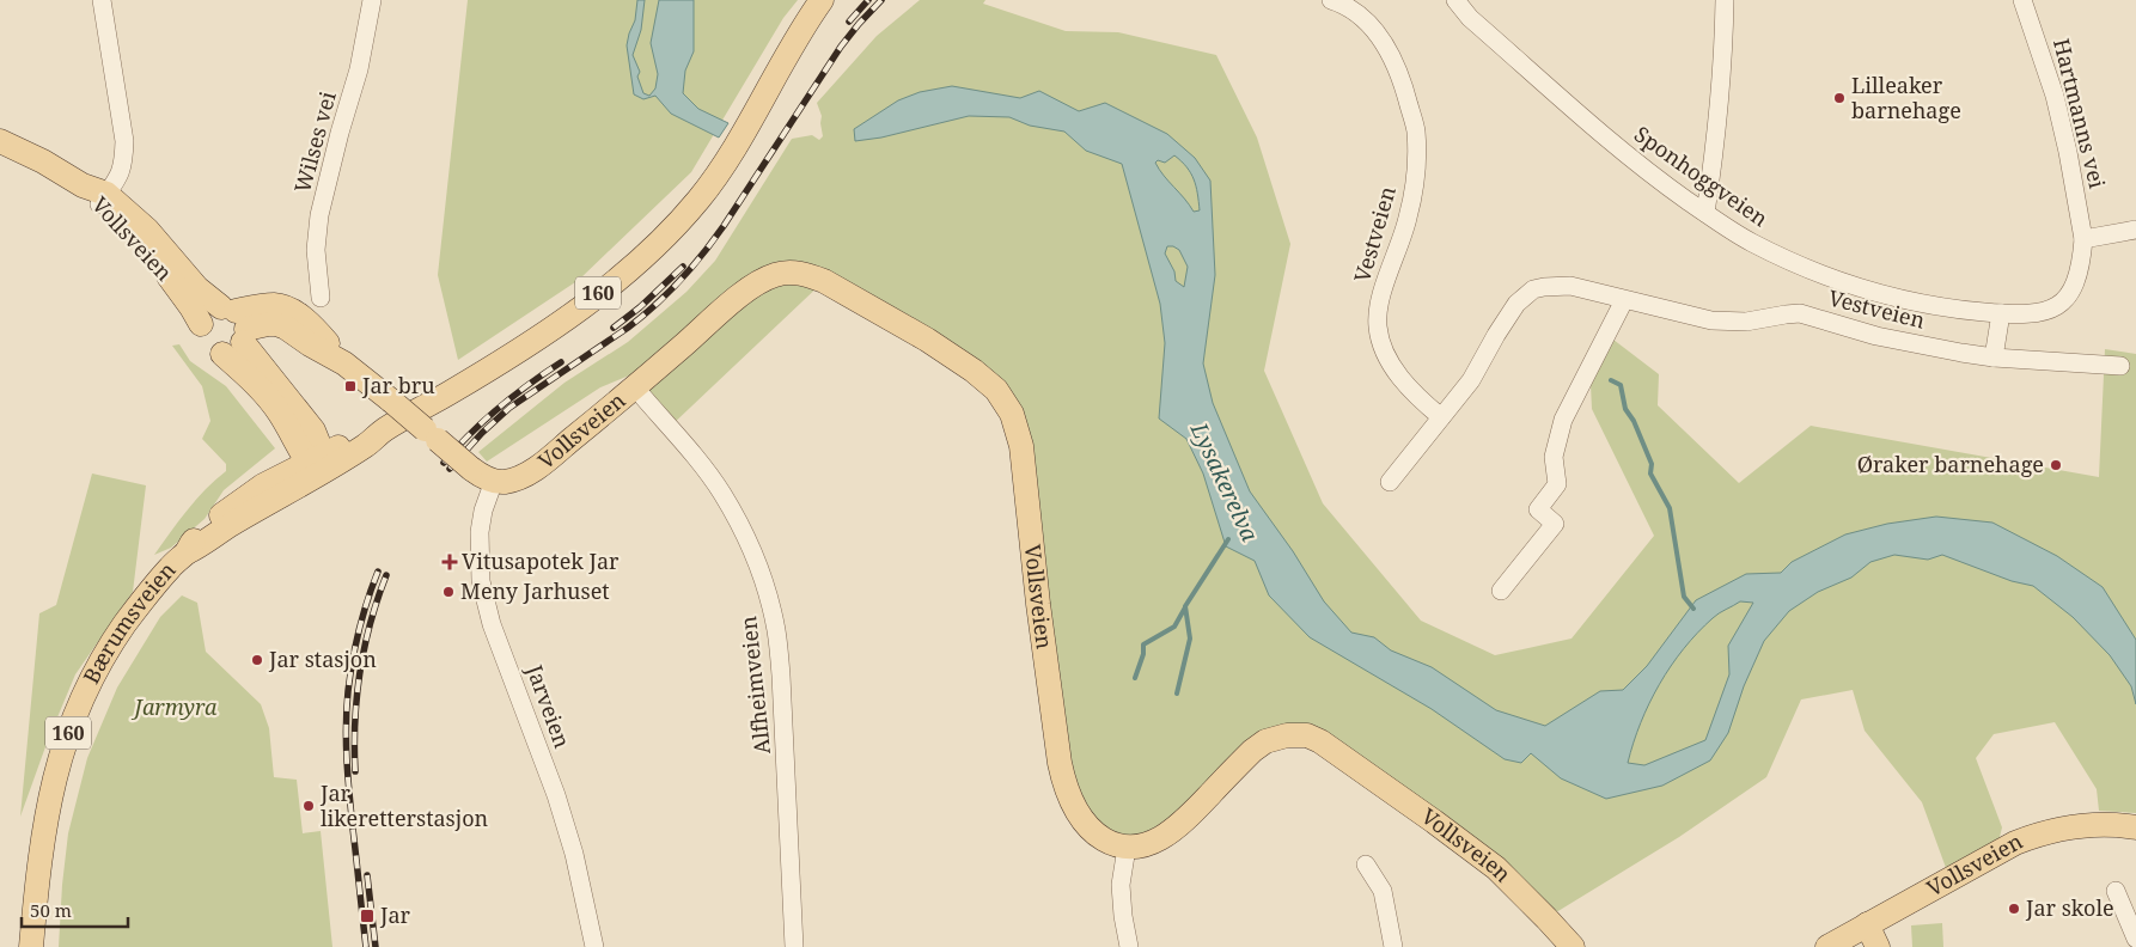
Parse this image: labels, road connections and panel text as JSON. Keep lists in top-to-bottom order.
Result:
{
  "streets": {
    "main road": ["Vollsveien", "160", "Bærumsveien"],
    "street": [
      "Hartmanns vei",
      "Wilses vei",
      "Sponhoggveien",
      "Vestveien",
      "Alfheimveien",
      "Jarveien"
    ]
  },
  "crossings": [
    ["Hartmanns vei", "Sponhoggveien"],
    ["Vollsveien", "Bærumsveien"],
    ["Vollsveien", "Alfheimveien"],
    ["Vollsveien", "Jarveien"]
  ],
  "water": ["Lysakerelva"],
  "parks": ["Jarmyra"],
  "places": {
    "other": [
      "Lilleaker barnehage",
      "Øraker barnehage",
      "Meny Jarhuset",
      "Jar stasjon",
      "Jar likeretterstasjon",
      "Jar skole"
    ],
    "transit": ["Jar bru", "Jar"],
    "health": ["Vitusapotek Jar"]
  },
  "scale_bar": "50 m"
}
